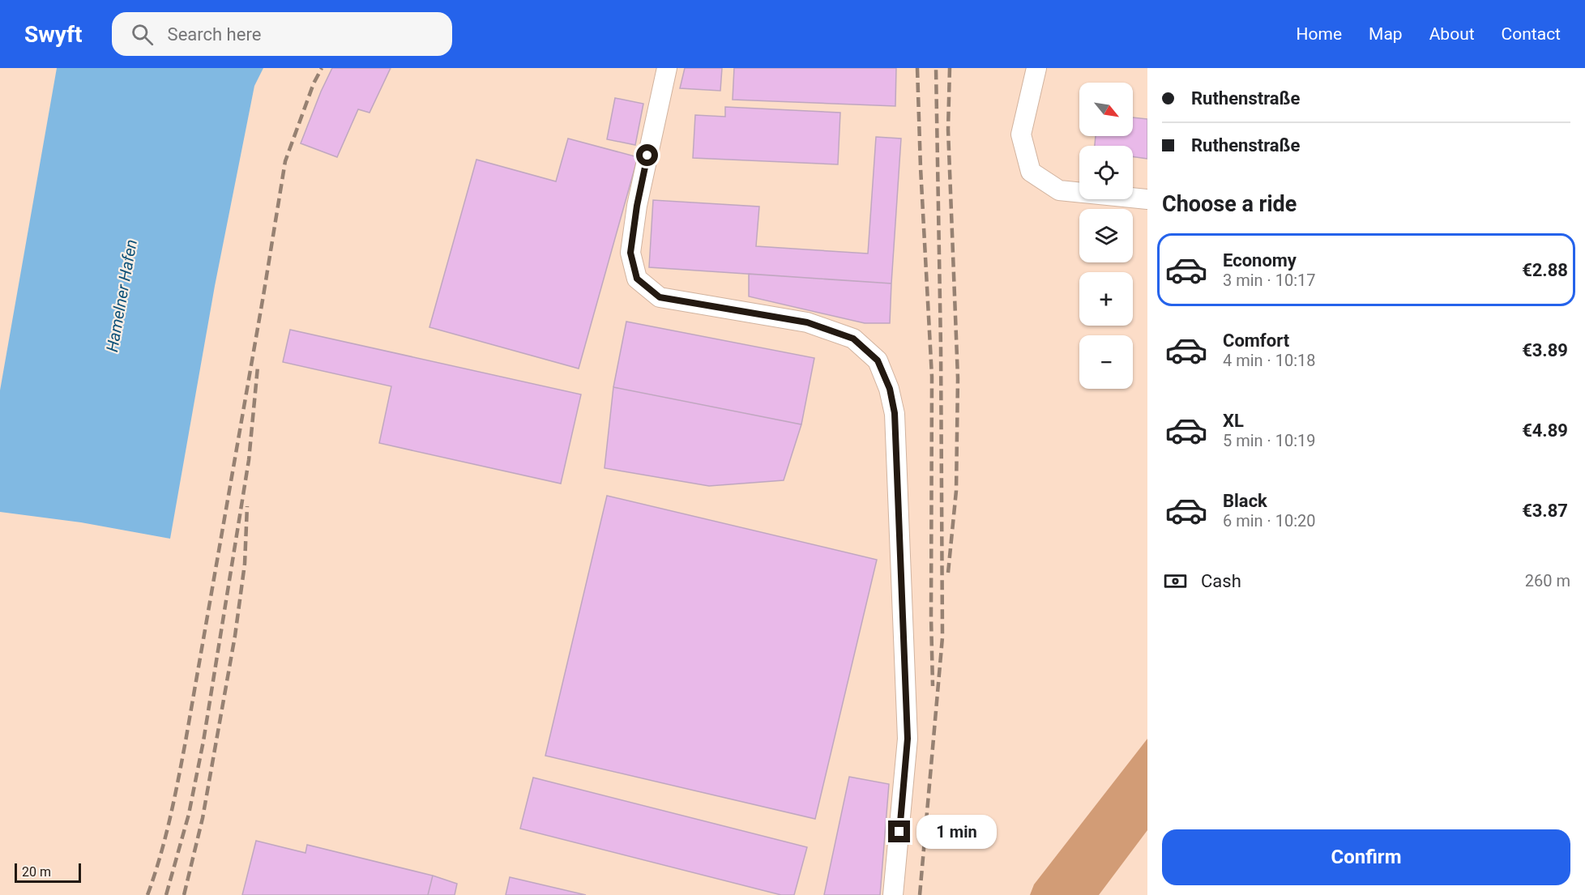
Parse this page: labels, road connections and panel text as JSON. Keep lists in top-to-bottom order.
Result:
{
  "water": ["Hamelner Hafen"],
  "scale_bar": "20 m",
  "north": "bottom right",
  "page": {
    "header": "Swyft",
    "search": "Search here",
    "nav": [
      "Home",
      "Map",
      "About",
      "Contact"
    ],
    "banner": ["Ruthenstraße", "Ruthenstraße"],
    "map_buttons": ["+", "−"],
    "heading": "Choose a ride",
    "list": [
      {
        "name": "Economy",
        "note": "3 min · 10:17",
        "value": "€2.88"
      },
      {
        "name": "Comfort",
        "note": "4 min · 10:18",
        "value": "€3.89"
      },
      {
        "name": "XL",
        "note": "5 min · 10:19",
        "value": "€4.89"
      },
      {
        "name": "Black",
        "note": "6 min · 10:20",
        "value": "€3.87"
      }
    ],
    "pay": ["Cash", "260 m"],
    "bubble": "1 min",
    "buttons": "Confirm",
    "scale": "20 m"
  }
}
